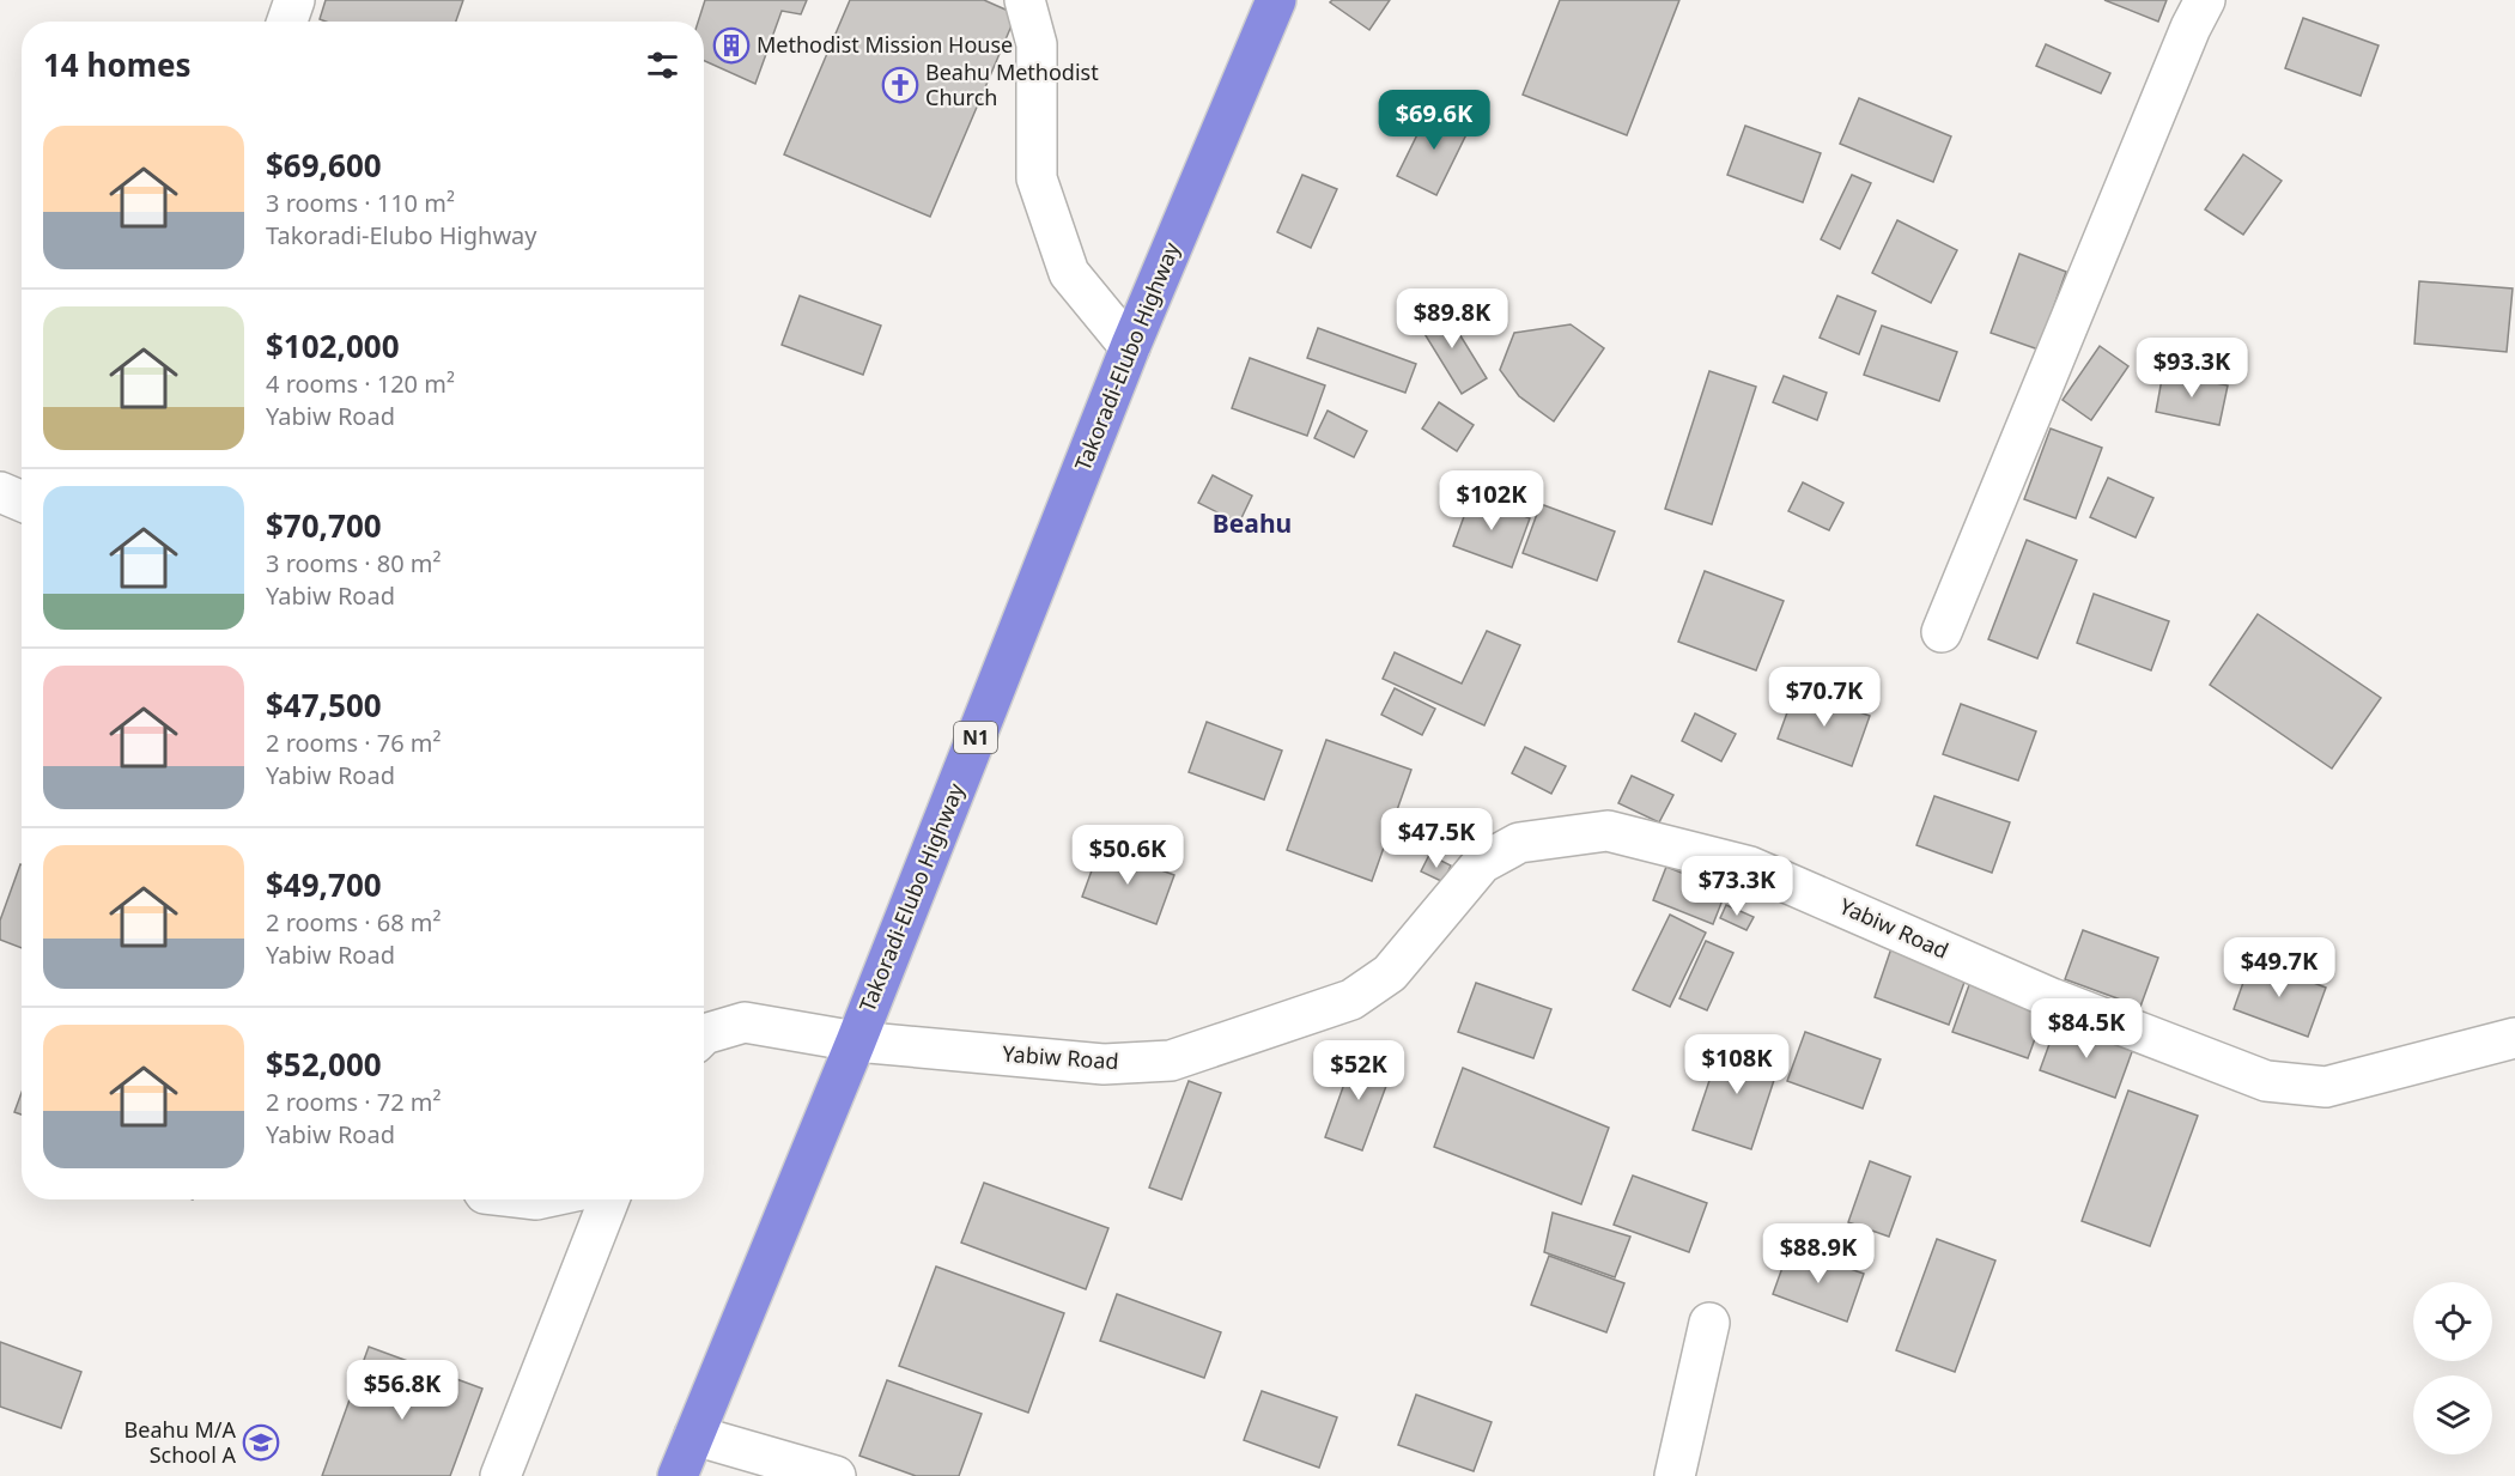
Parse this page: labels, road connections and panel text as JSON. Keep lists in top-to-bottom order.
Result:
{
  "streets": {
    "highway": ["Takoradi-Elubo Highway", "N1"],
    "street": ["Yabiw Road"]
  },
  "crossings": [
    ["Takoradi-Elubo Highway", "Yabiw Road"]
  ],
  "districts": ["Beahu"],
  "places": {
    "building": ["Methodist Mission House"],
    "church": ["Beahu Methodist Church"],
    "school or university": ["Beahu M/A School A"]
  },
  "page": {
    "heading": "14 homes",
    "price": [
      "$69.6K",
      "$89.8K",
      "$93.3K",
      "$102K",
      "$70.7K",
      "$47.5K",
      "$50.6K",
      "$73.3K",
      "$49.7K",
      "$84.5K",
      "$108K",
      "$52K",
      "$88.9K",
      "$56.8K"
    ],
    "list": [
      {
        "name": "$69,600",
        "note": "3 rooms · 110 m² · Takoradi-Elubo Highway"
      },
      {
        "name": "$102,000",
        "note": "4 rooms · 120 m² · Yabiw Road"
      },
      {
        "name": "$70,700",
        "note": "3 rooms · 80 m² · Yabiw Road"
      },
      {
        "name": "$47,500",
        "note": "2 rooms · 76 m² · Yabiw Road"
      },
      {
        "name": "$49,700",
        "note": "2 rooms · 68 m² · Yabiw Road"
      },
      {
        "name": "$52,000",
        "note": "2 rooms · 72 m² · Yabiw Road"
      }
    ]
  }
}
